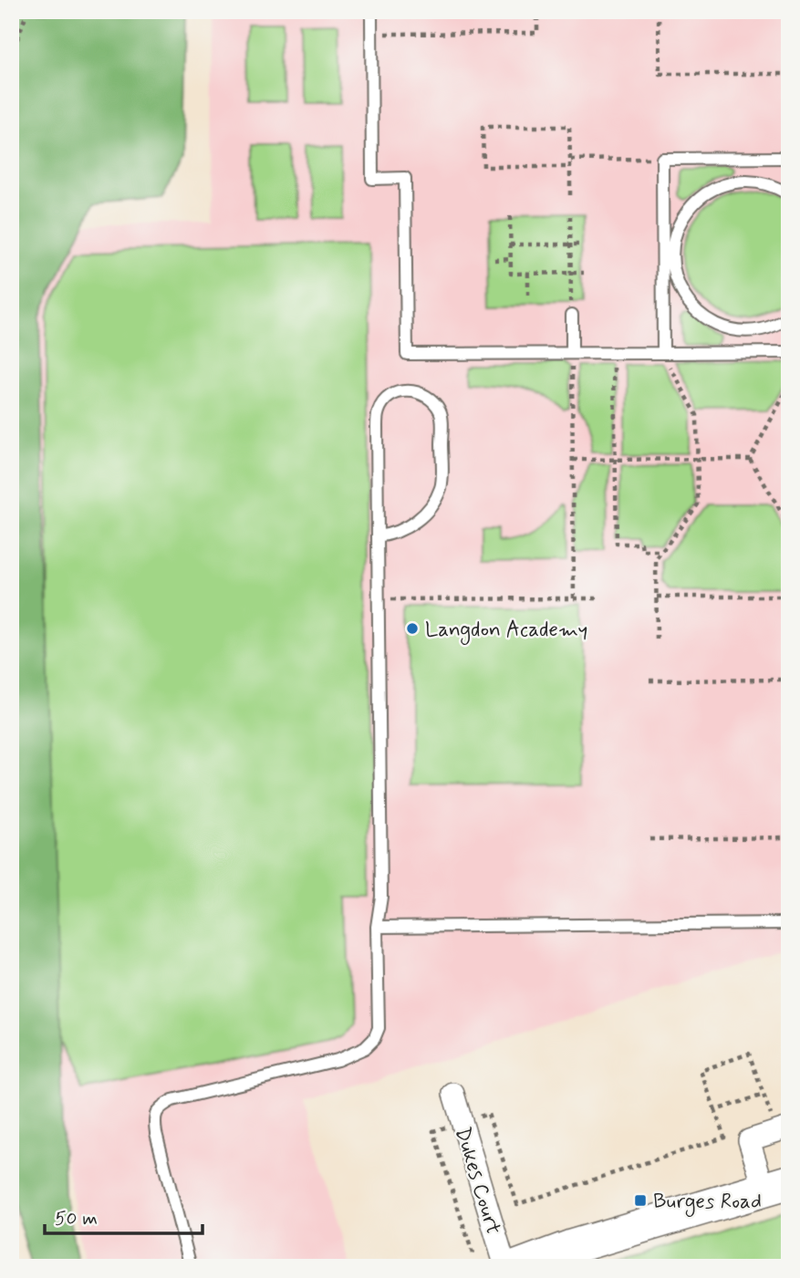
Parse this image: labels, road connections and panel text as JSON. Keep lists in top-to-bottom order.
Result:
{
  "streets": {
    "street": ["Dukes Court"]
  },
  "places": {
    "other": ["Langdon Academy"],
    "transit": ["Burges Road"]
  },
  "scale_bar": "50 m"
}
